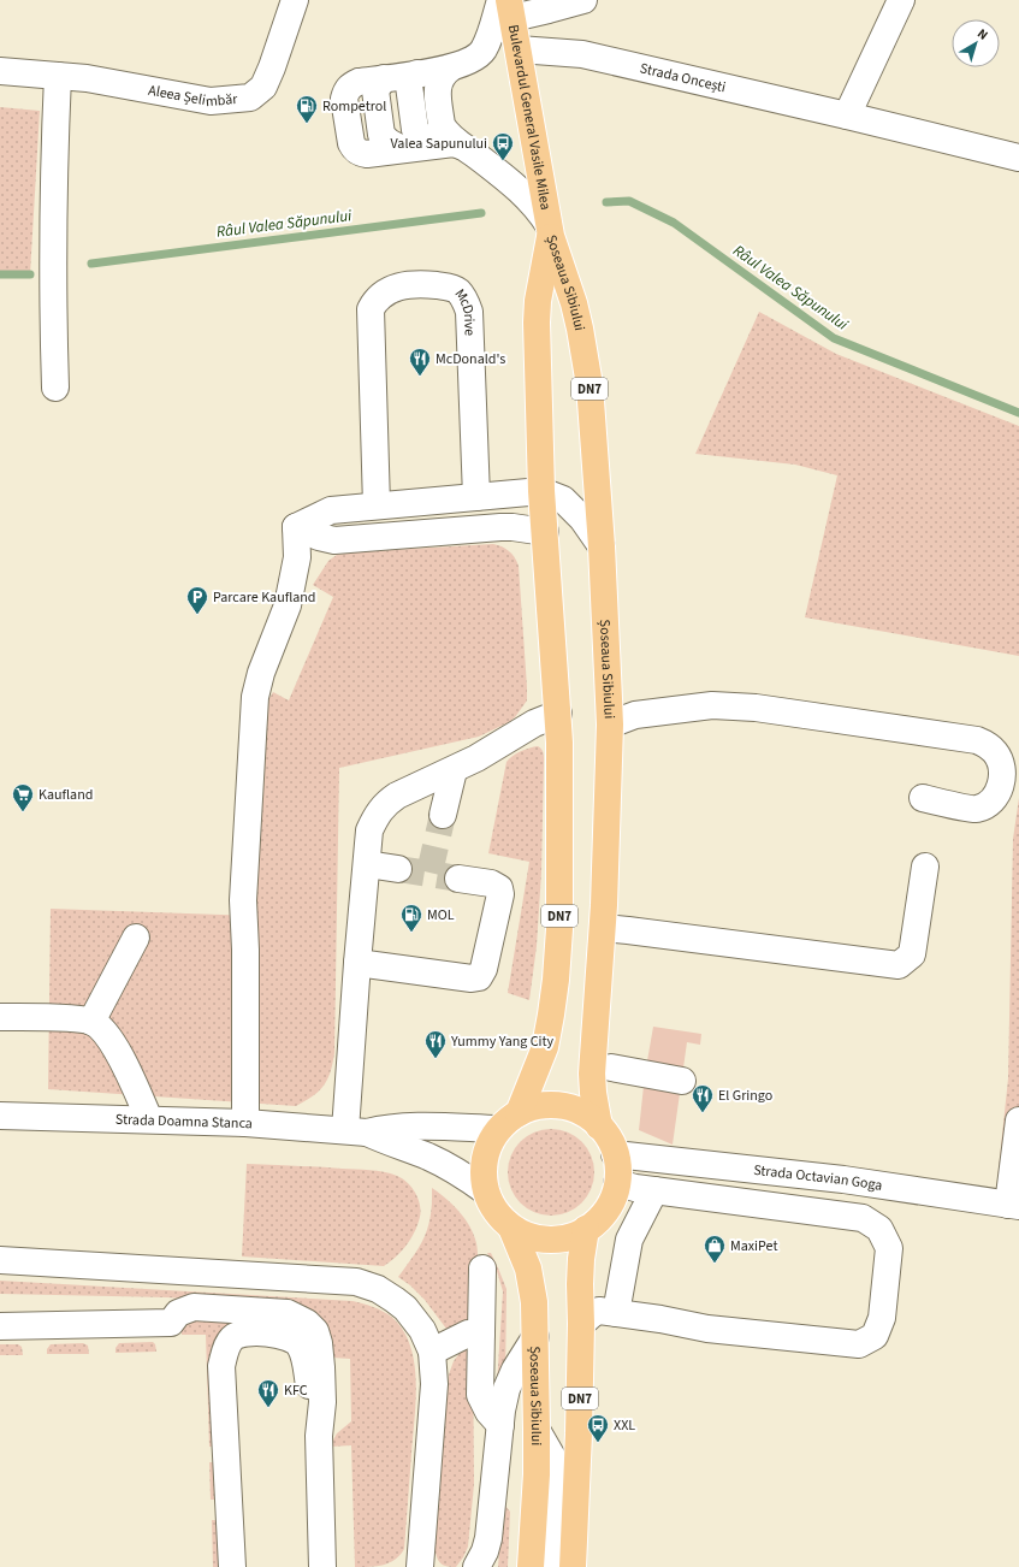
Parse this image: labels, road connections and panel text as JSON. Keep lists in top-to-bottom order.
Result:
{
  "streets": {
    "main road": ["Bulevardul General Vasile Milea", "Șoseaua Sibiului", "DN7"],
    "street": [
      "Strada Oncești",
      "Aleea Șelimbăr",
      "McDrive",
      "Strada Doamna Stanca",
      "Strada Octavian Goga"
    ]
  },
  "crossings": [
    ["Strada Oncești", "Bulevardul General Vasile Milea"],
    ["Bulevardul General Vasile Milea", "Șoseaua Sibiului"],
    ["Șoseaua Sibiului", "DN7"],
    ["Șoseaua Sibiului", "Strada Doamna Stanca"],
    ["Șoseaua Sibiului", "Strada Octavian Goga"],
    ["DN7", "Strada Doamna Stanca"],
    ["DN7", "Strada Octavian Goga"],
    ["Strada Doamna Stanca", "Strada Octavian Goga"]
  ],
  "water": ["Râul Valea Săpunului"],
  "places": {
    "fuel station": ["Rompetrol", "MOL"],
    "bus stop": ["Valea Sapunului", "XXL"],
    "restaurant": [
      "McDonald's",
      "Yummy Yang City",
      "El Gringo",
      "KFC"
    ],
    "parking": ["Parcare Kaufland"],
    "supermarket": ["Kaufland"],
    "shop": ["MaxiPet"]
  },
  "north": "top right"
}
